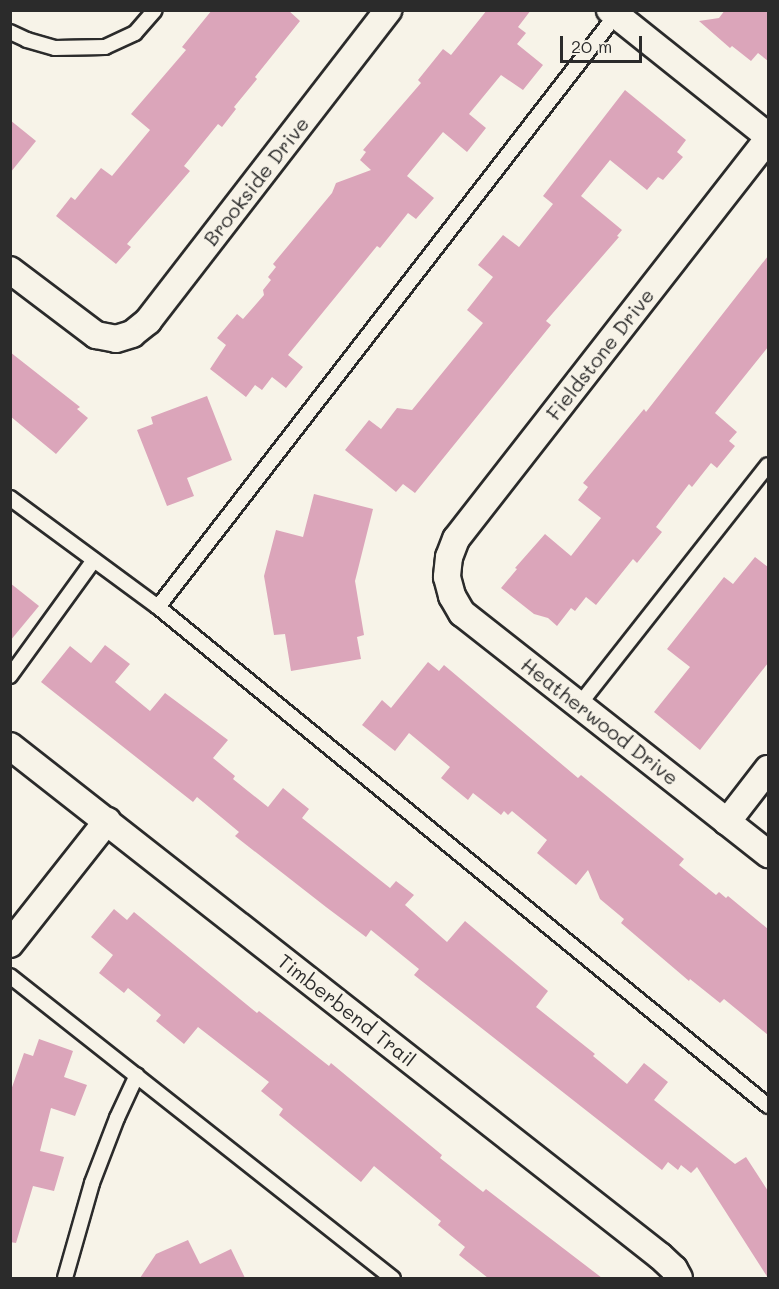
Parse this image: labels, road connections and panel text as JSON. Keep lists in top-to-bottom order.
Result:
{
  "streets": {
    "street": [
      "Brookside Drive",
      "Fieldstone Drive",
      "Heatherwood Drive",
      "Timberbend Trail"
    ]
  },
  "crossings": [
    ["Fieldstone Drive", "Heatherwood Drive"]
  ],
  "scale_bar": "20 m"
}
